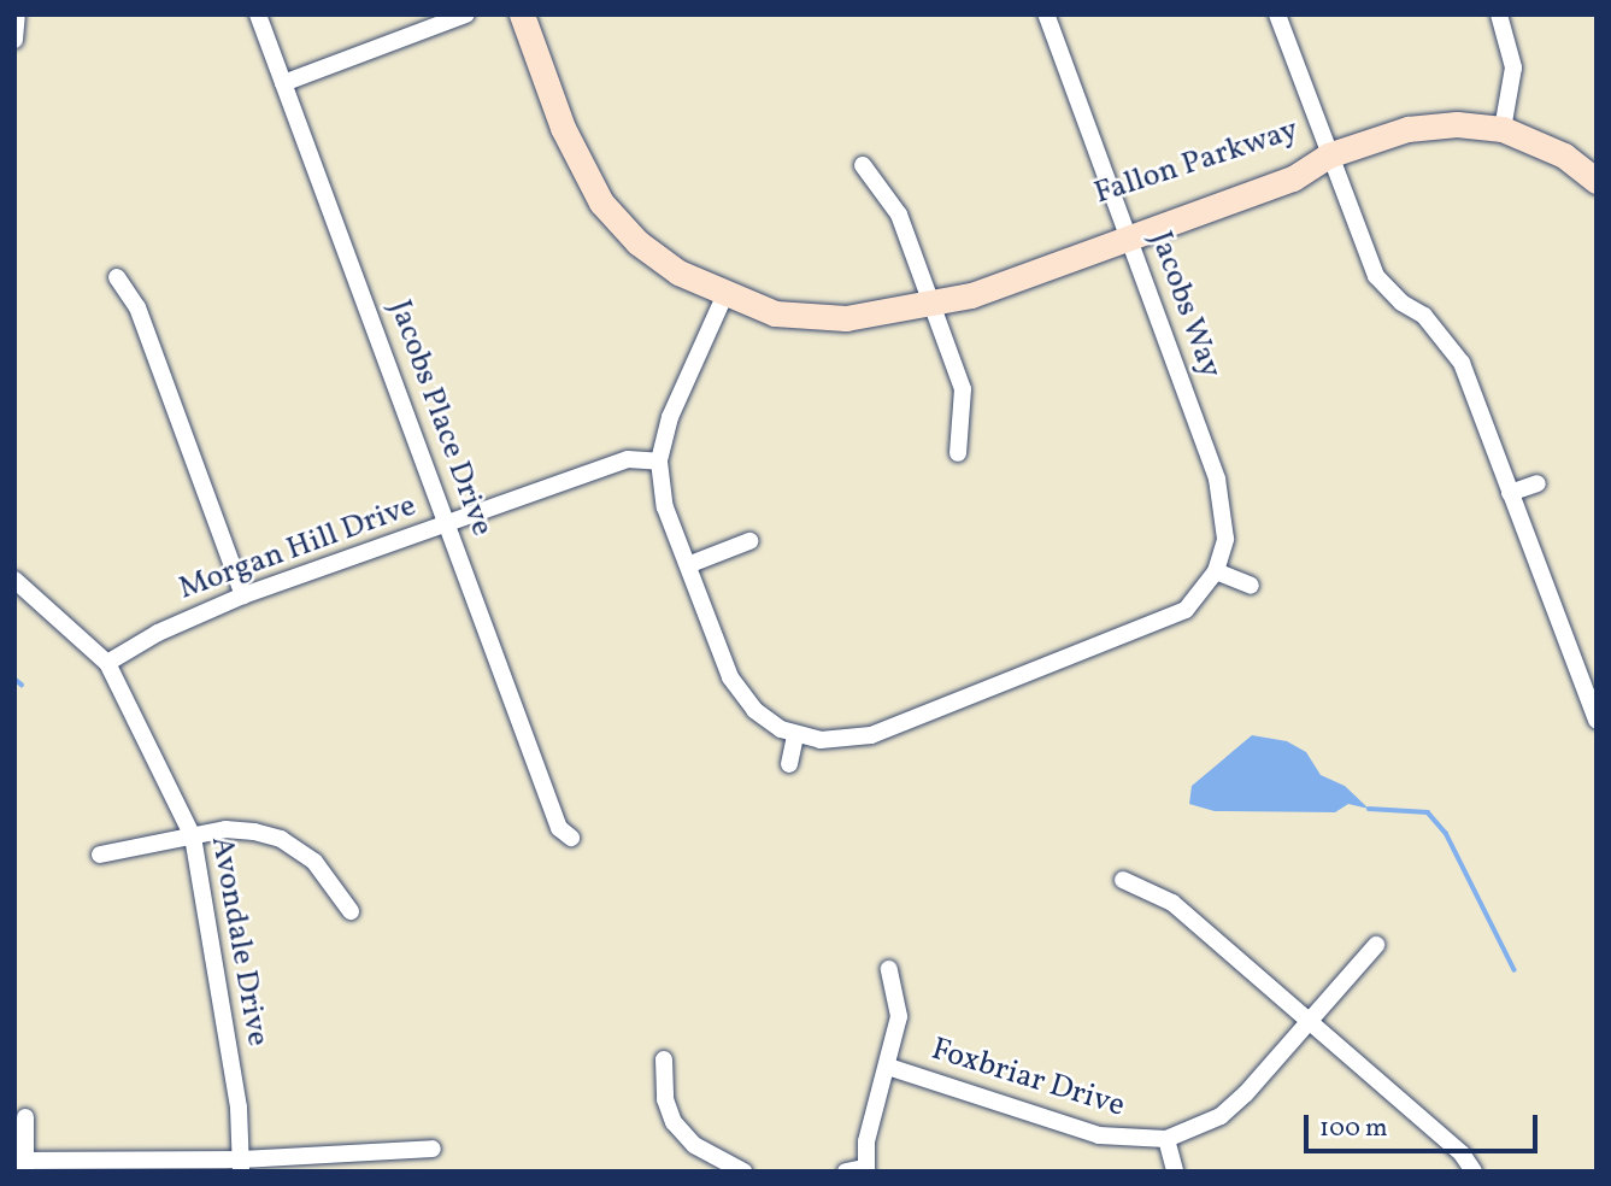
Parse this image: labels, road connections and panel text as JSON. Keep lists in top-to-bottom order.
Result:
{
  "streets": {
    "street": [
      "Fallon Parkway",
      "Jacobs Way",
      "Jacobs Place Drive",
      "Morgan Hill Drive",
      "Avondale Drive",
      "Foxbriar Drive"
    ]
  },
  "crossings": [
    ["Fallon Parkway", "Jacobs Way"],
    ["Jacobs Way", "Morgan Hill Drive"],
    ["Jacobs Place Drive", "Morgan Hill Drive"],
    ["Morgan Hill Drive", "Avondale Drive"]
  ],
  "scale_bar": "100 m"
}
